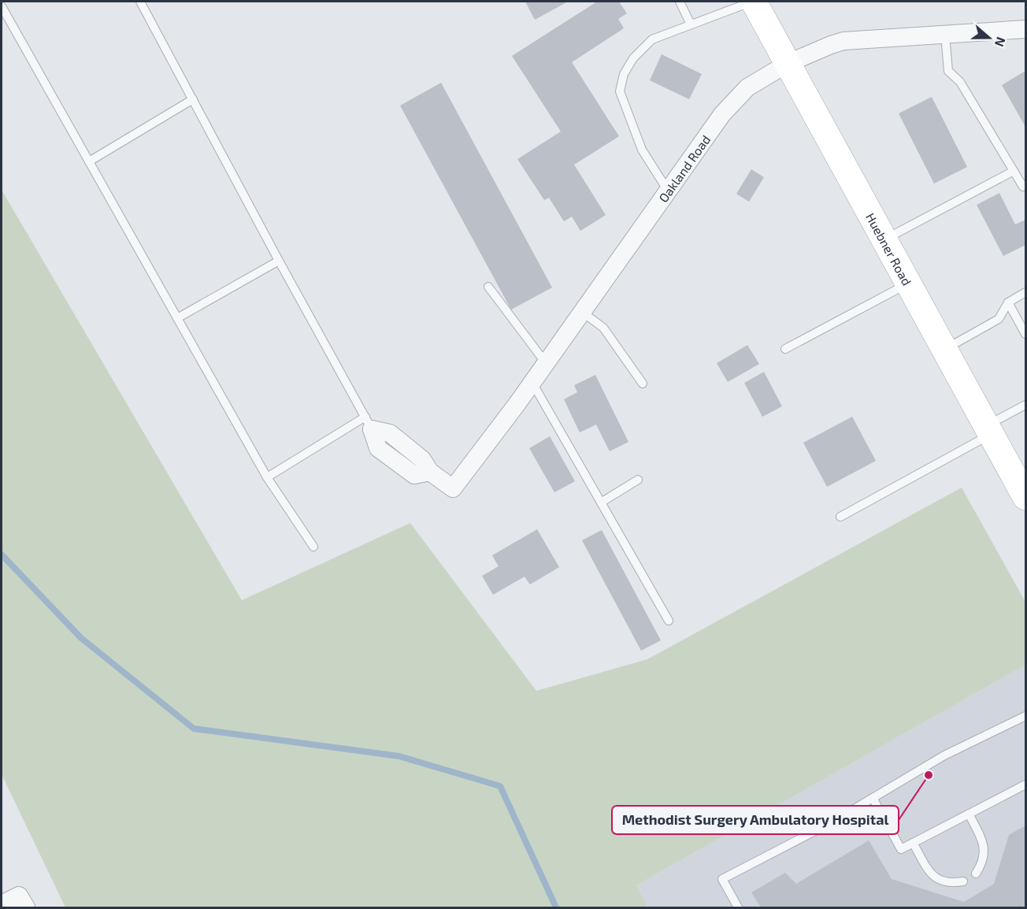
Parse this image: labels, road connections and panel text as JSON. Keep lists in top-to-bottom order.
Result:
{
  "streets": {
    "main road": ["Huebner Road"],
    "street": ["Oakland Road"]
  },
  "crossings": [
    ["Oakland Road", "Huebner Road"]
  ],
  "places": ["Methodist Surgery Ambulatory Hospital"],
  "north": "right"
}
